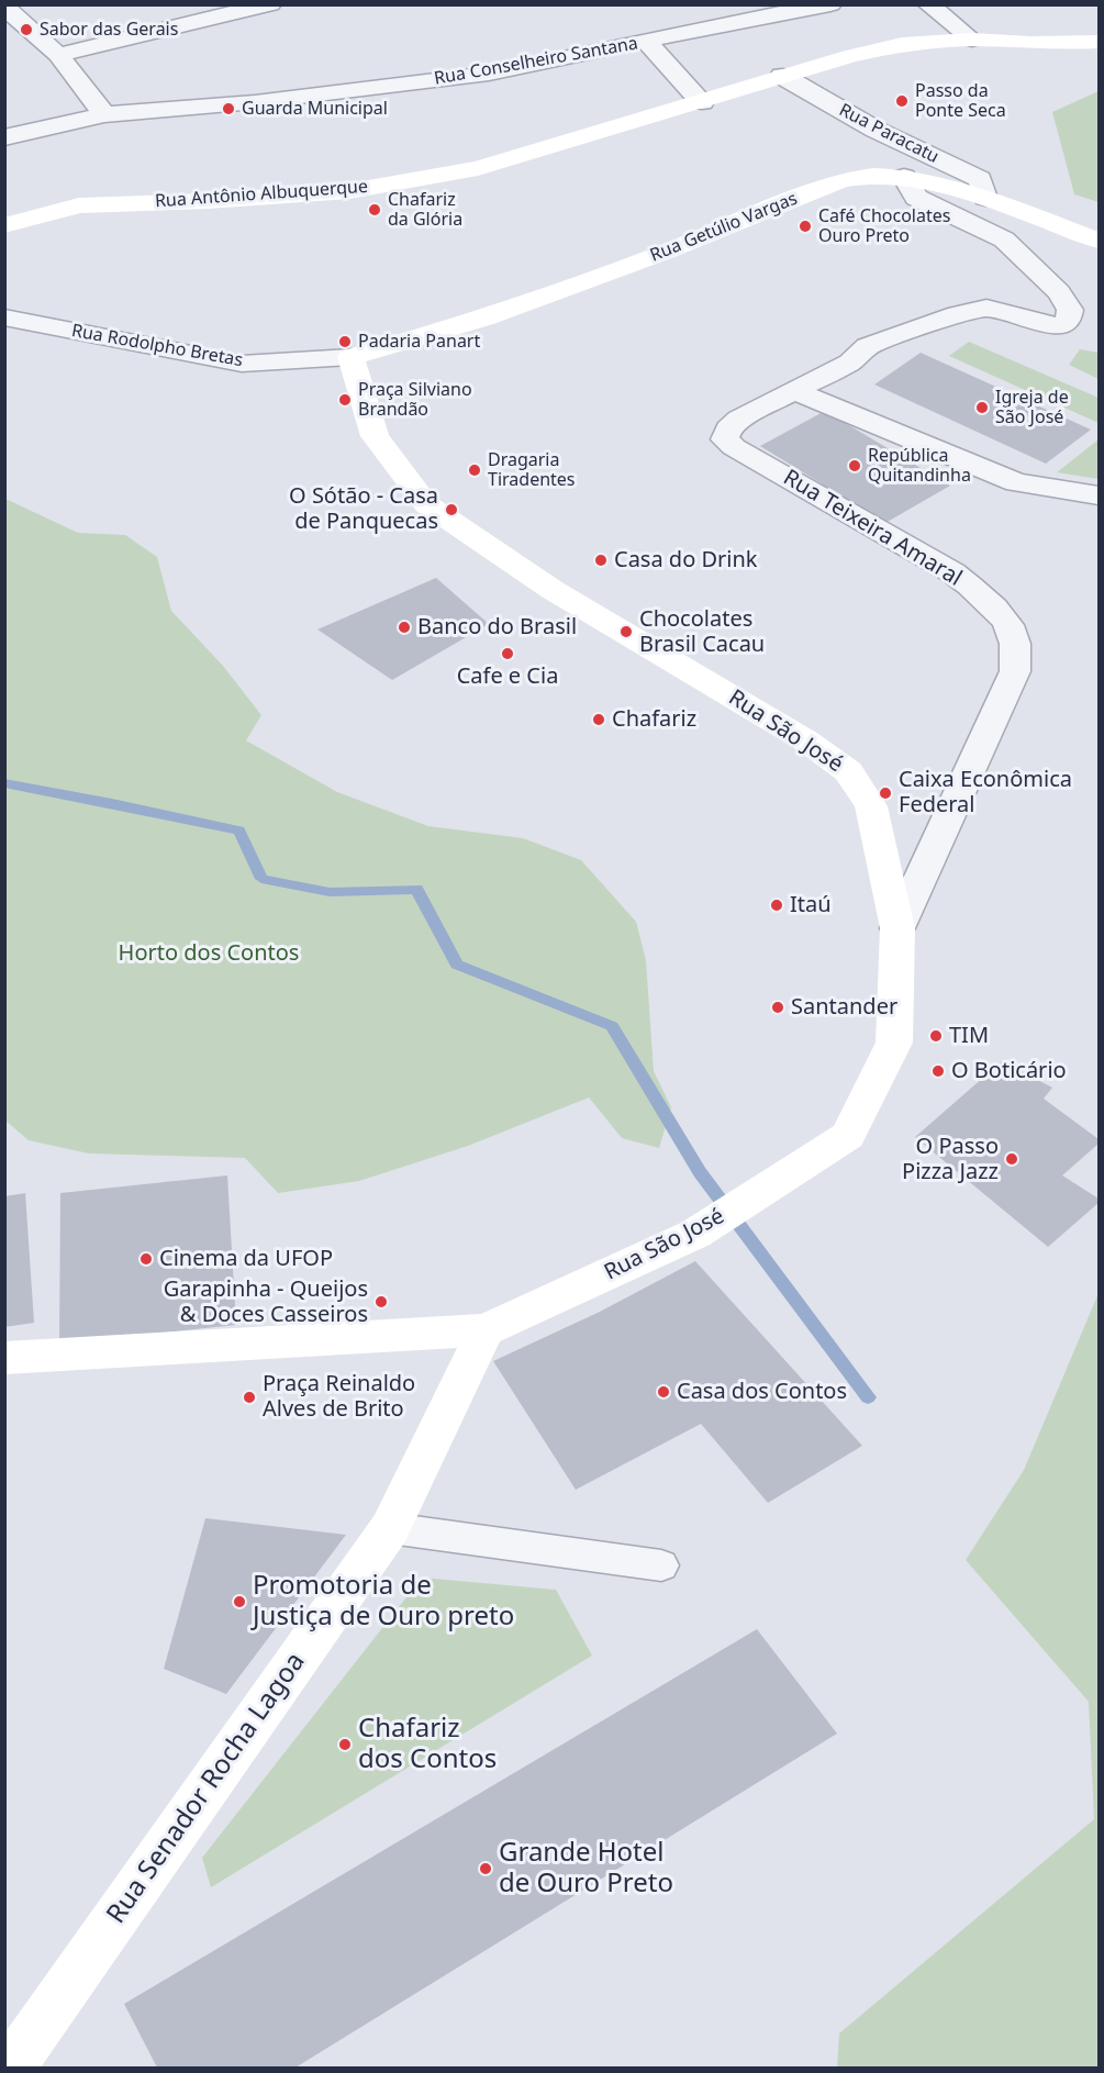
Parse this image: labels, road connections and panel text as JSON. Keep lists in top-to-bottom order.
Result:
{
  "streets": {
    "street": [
      "Rua Conselheiro Santana",
      "Rua Paracatu",
      "Rua Antônio Albuquerque",
      "Rua Getúlio Vargas",
      "Rua Rodolpho Bretas",
      "Rua Teixeira Amaral",
      "Rua São José",
      "Rua Senador Rocha Lagoa"
    ]
  },
  "crossings": [
    ["Rua Paracatu", "Rua Antônio Albuquerque"],
    ["Rua Paracatu", "Rua Getúlio Vargas"],
    ["Rua Getúlio Vargas", "Rua Rodolpho Bretas"],
    ["Rua Getúlio Vargas", "Rua São José"],
    ["Rua Rodolpho Bretas", "Rua São José"],
    ["Rua Teixeira Amaral", "Rua São José"],
    ["Rua São José", "Rua Senador Rocha Lagoa"]
  ],
  "parks": ["Horto dos Contos"],
  "places": [
    "Sabor das Gerais",
    "Passo da Ponte Seca",
    "Guarda Municipal",
    "Chafariz da Glória",
    "Café Chocolates Ouro Preto",
    "Padaria Panart",
    "Praça Silviano Brandão",
    "Igreja de São José",
    "República Quitandinha",
    "Dragaria Tiradentes",
    "O Sótão - Casa de Panquecas",
    "Casa do Drink",
    "Banco do Brasil",
    "Chocolates Brasil Cacau",
    "Cafe e Cia",
    "Chafariz",
    "Caixa Econômica Federal",
    "Itaú",
    "Santander",
    "TIM",
    "O Boticário",
    "O Passo Pizza Jazz",
    "Cinema da UFOP",
    "Garapinha - Queijos & Doces Casseiros",
    "Casa dos Contos",
    "Praça Reinaldo Alves de Brito",
    "Promotoria de Justiça de Ouro preto",
    "Chafariz dos Contos",
    "Grande Hotel de Ouro Preto"
  ]
}
